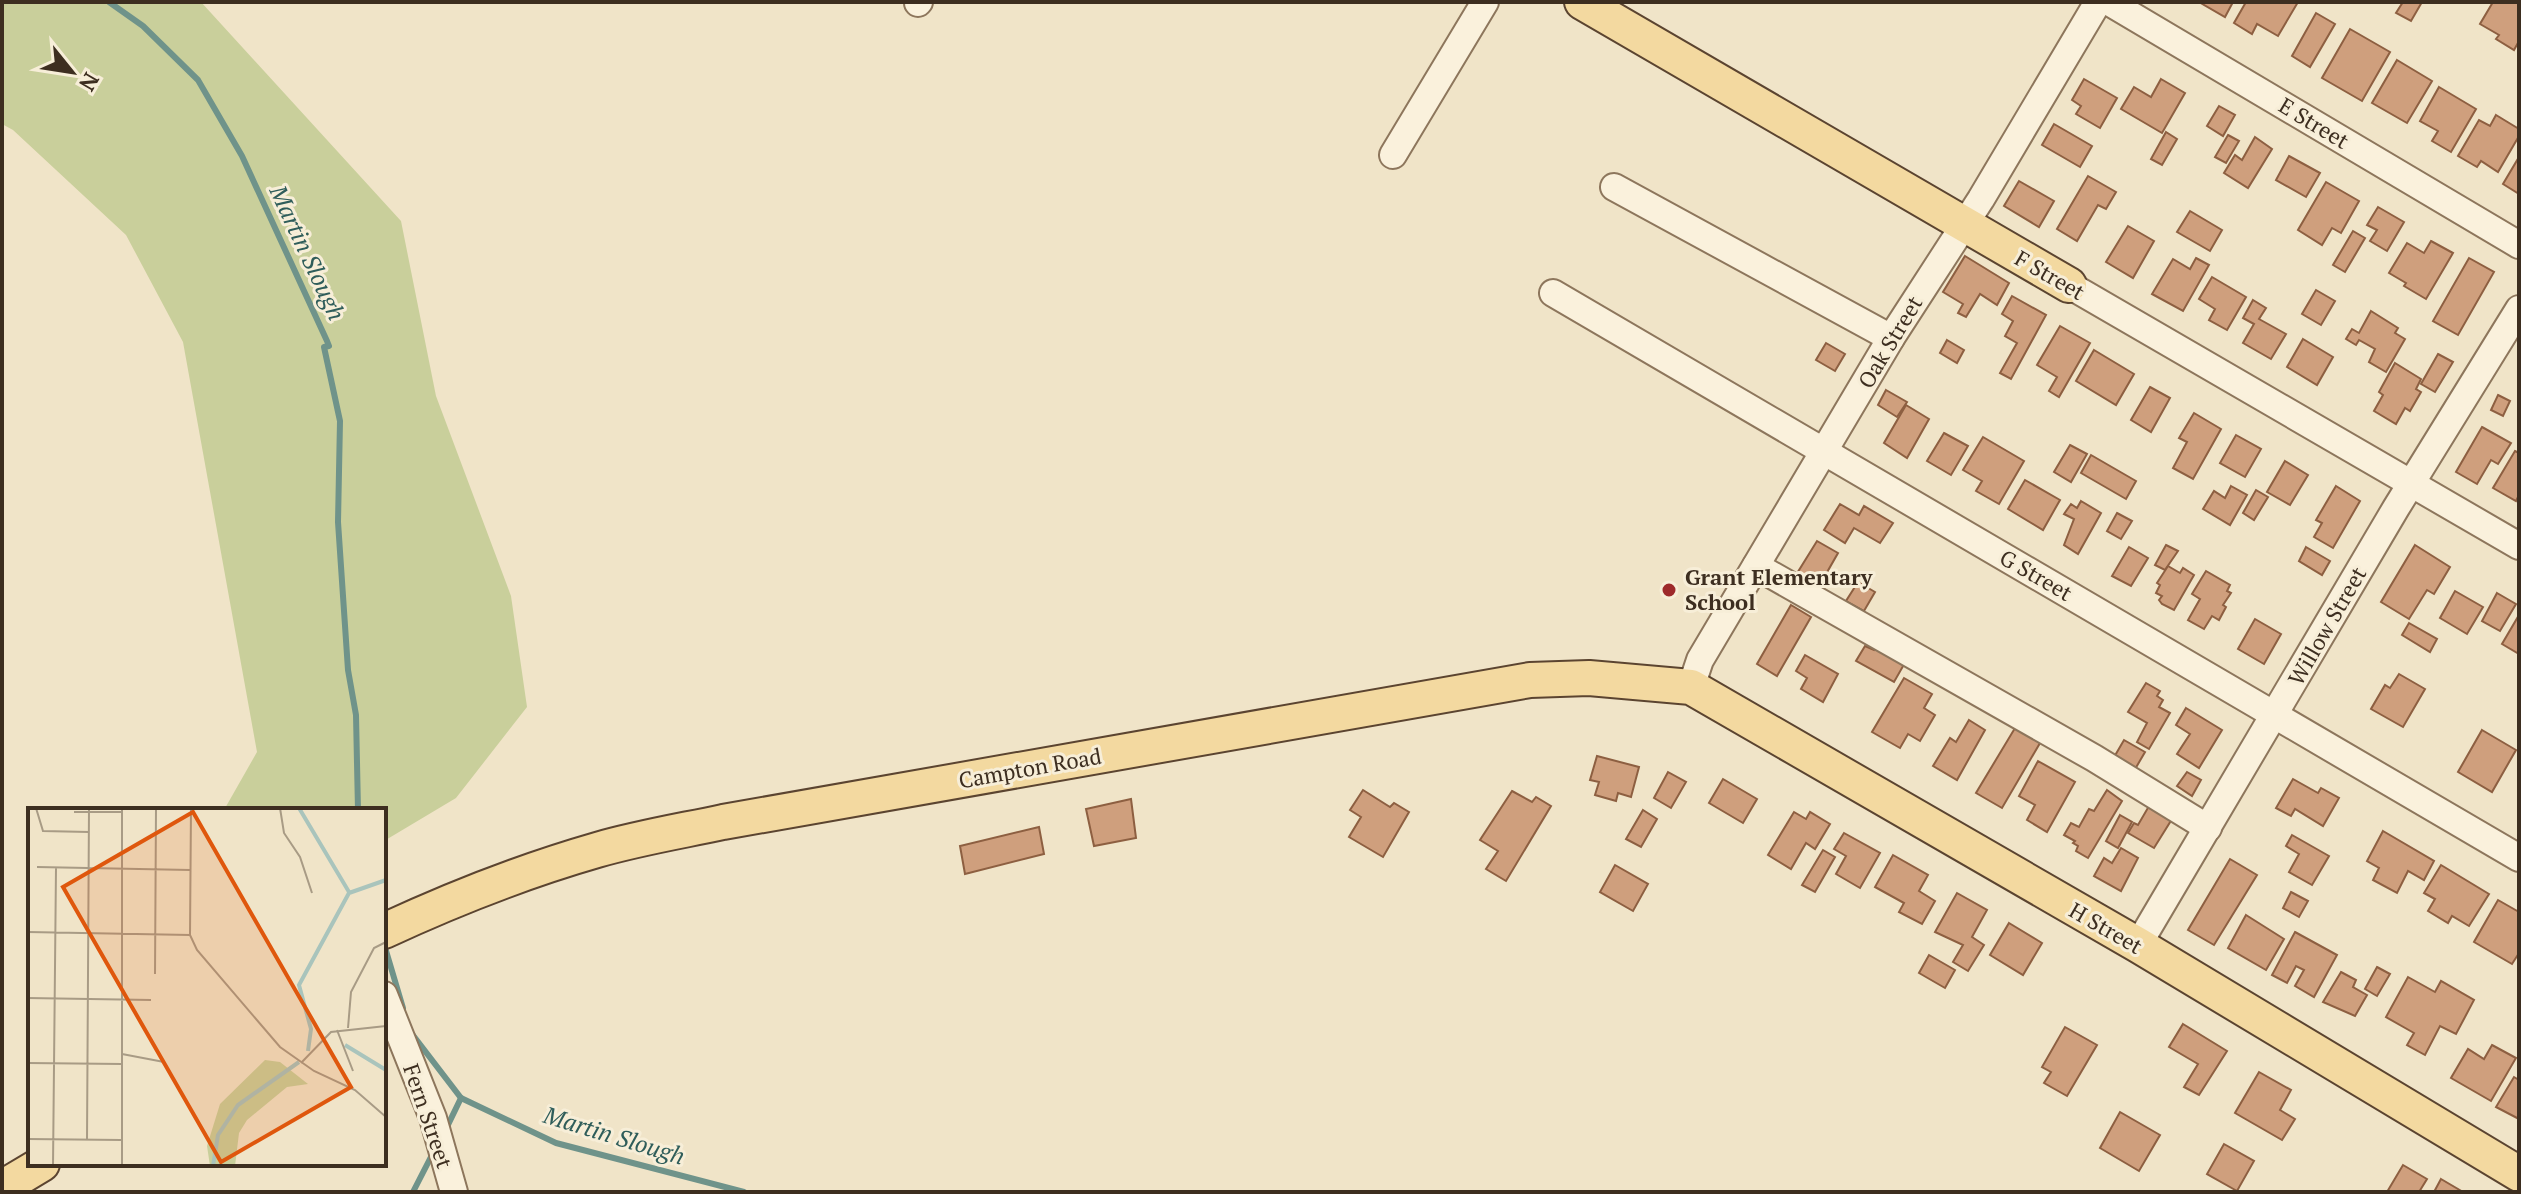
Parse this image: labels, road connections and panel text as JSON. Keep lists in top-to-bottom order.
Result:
{
  "streets": {
    "main road": ["F Street", "Campton Road", "H Street"],
    "street": [
      "E Street",
      "Oak Street",
      "G Street",
      "Willow Street",
      "Fern Street"
    ]
  },
  "crossings": [
    ["F Street", "Oak Street"],
    ["F Street", "Willow Street"],
    ["Oak Street", "G Street"],
    ["Oak Street", "Campton Road"],
    ["Oak Street", "H Street"],
    ["G Street", "Willow Street"],
    ["Willow Street", "H Street"],
    ["Campton Road", "H Street"]
  ],
  "water": ["Martin Slough"],
  "places": ["Grant Elementary School"],
  "north": "bottom right"
}
